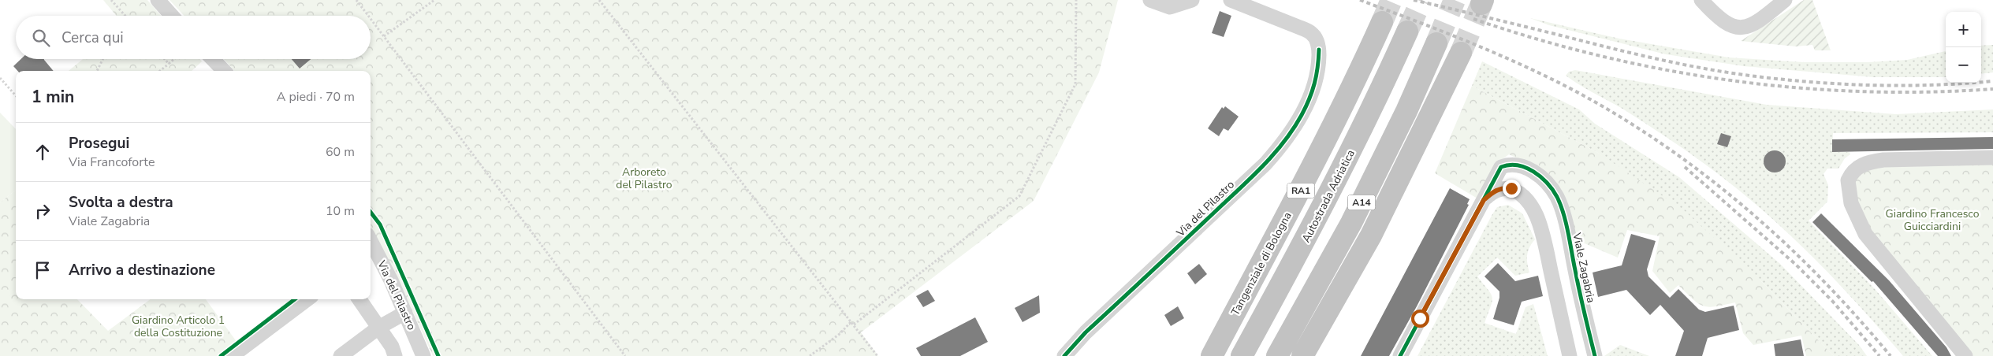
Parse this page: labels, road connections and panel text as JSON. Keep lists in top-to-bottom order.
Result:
{
  "streets": {
    "highway": [
      "RA1",
      "Autostrada Adriatica",
      "A14",
      "Tangenziale di Bologna"
    ],
    "street": ["Via del Pilastro", "Viale Zagabria"]
  },
  "parks": ["Arboreto del Pilastro", "Giardino Francesco Guicciardini", "Giardino Articolo 1 della Costituzione"],
  "page": {
    "map_buttons": ["+", "−"],
    "search": "Cerca qui",
    "heading": ["1 min", "A piedi · 70 m"],
    "list": [
      ["Prosegui", "Via Francoforte", "60 m"],
      ["Svolta a destra", "Viale Zagabria", "10 m"],
      "Arrivo a destinazione"
    ]
  }
}
